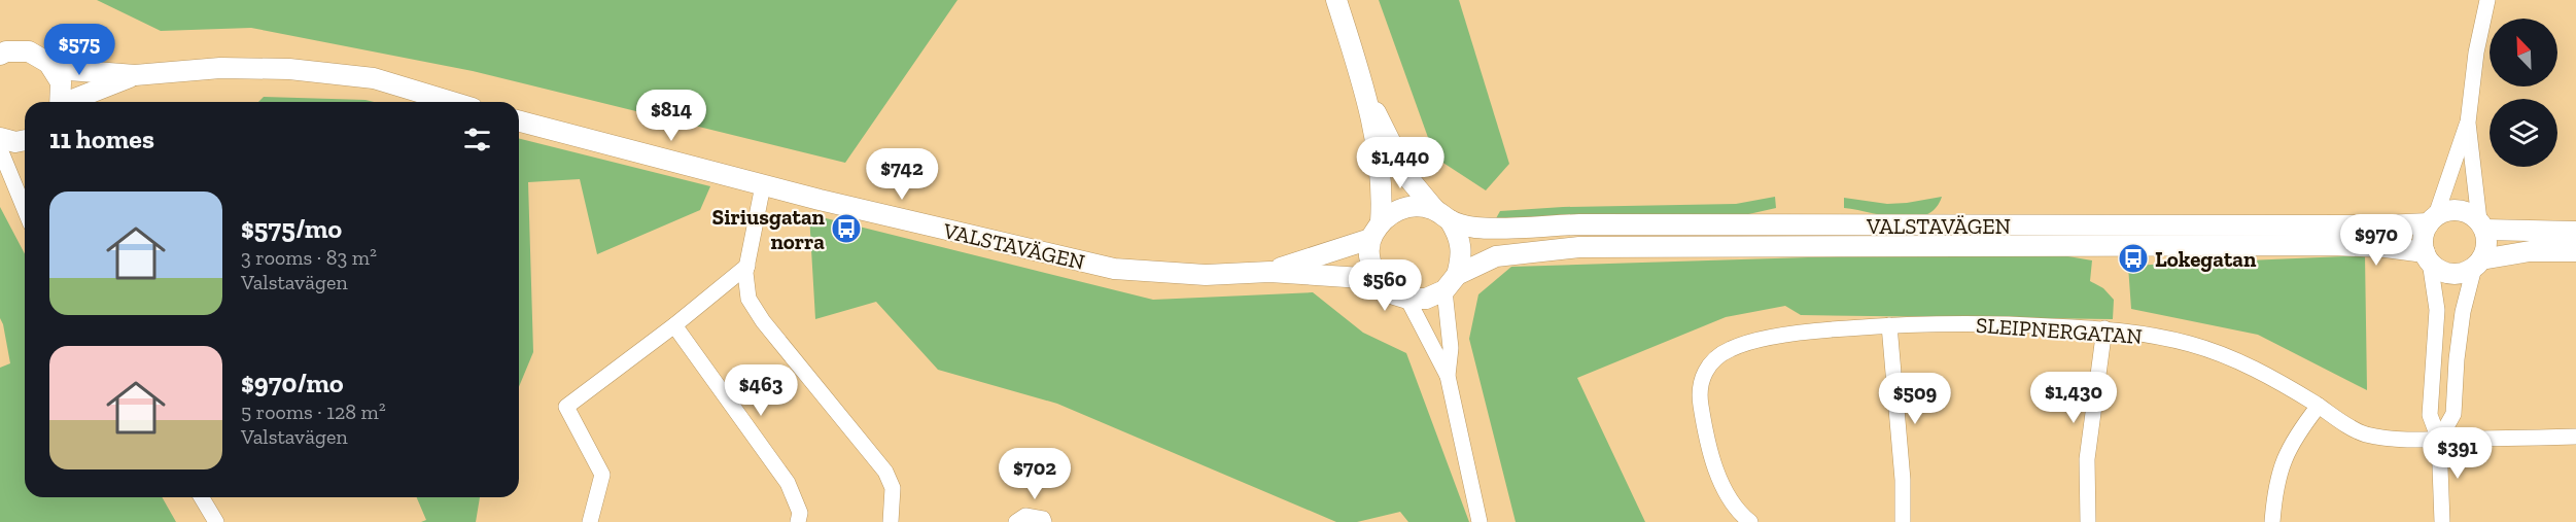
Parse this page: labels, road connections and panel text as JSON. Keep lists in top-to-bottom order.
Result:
{
  "streets": {
    "street": ["VALSTAVÄGEN", "SLEIPNERGATAN"]
  },
  "places": {
    "bus stop": ["Siriusgatan norra", "Lokegatan"]
  },
  "north": "top left",
  "page": {
    "price": [
      "$575",
      "$814",
      "$1,440",
      "$742",
      "$970",
      "$560",
      "$463",
      "$1,430",
      "$509",
      "$391",
      "$702"
    ],
    "heading": "11 homes",
    "list": [
      {
        "name": "$575/mo",
        "note": "3 rooms · 83 m² · Valstavägen"
      },
      {
        "name": "$970/mo",
        "note": "5 rooms · 128 m² · Valstavägen"
      }
    ]
  }
}
